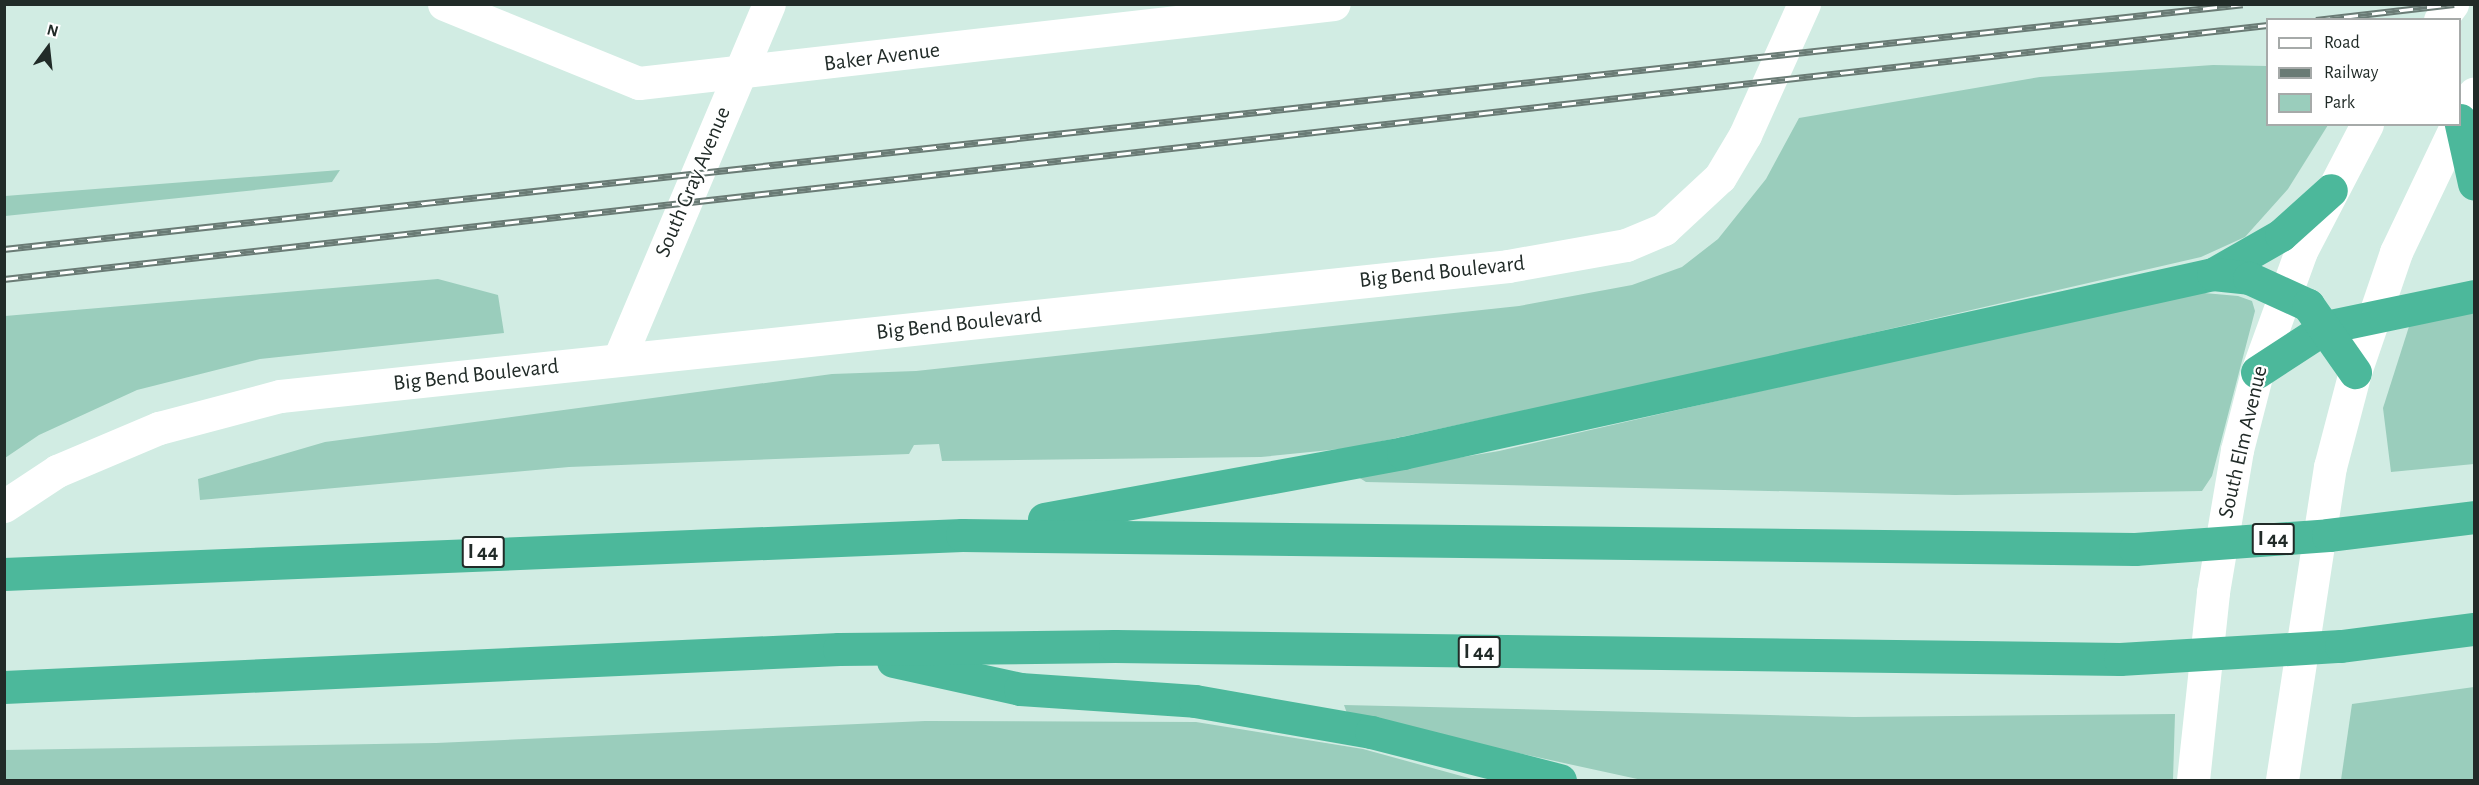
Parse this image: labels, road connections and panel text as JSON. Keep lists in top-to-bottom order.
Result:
{
  "streets": {
    "highway": ["I 44"],
    "main road": [
      "Baker Avenue",
      "South Gray Avenue",
      "Big Bend Boulevard",
      "South Elm Avenue"
    ]
  },
  "crossings": [
    ["Baker Avenue", "South Gray Avenue"],
    ["South Gray Avenue", "Big Bend Boulevard"]
  ],
  "legend": ["Road", "Railway", "Park"],
  "north": "top"
}
